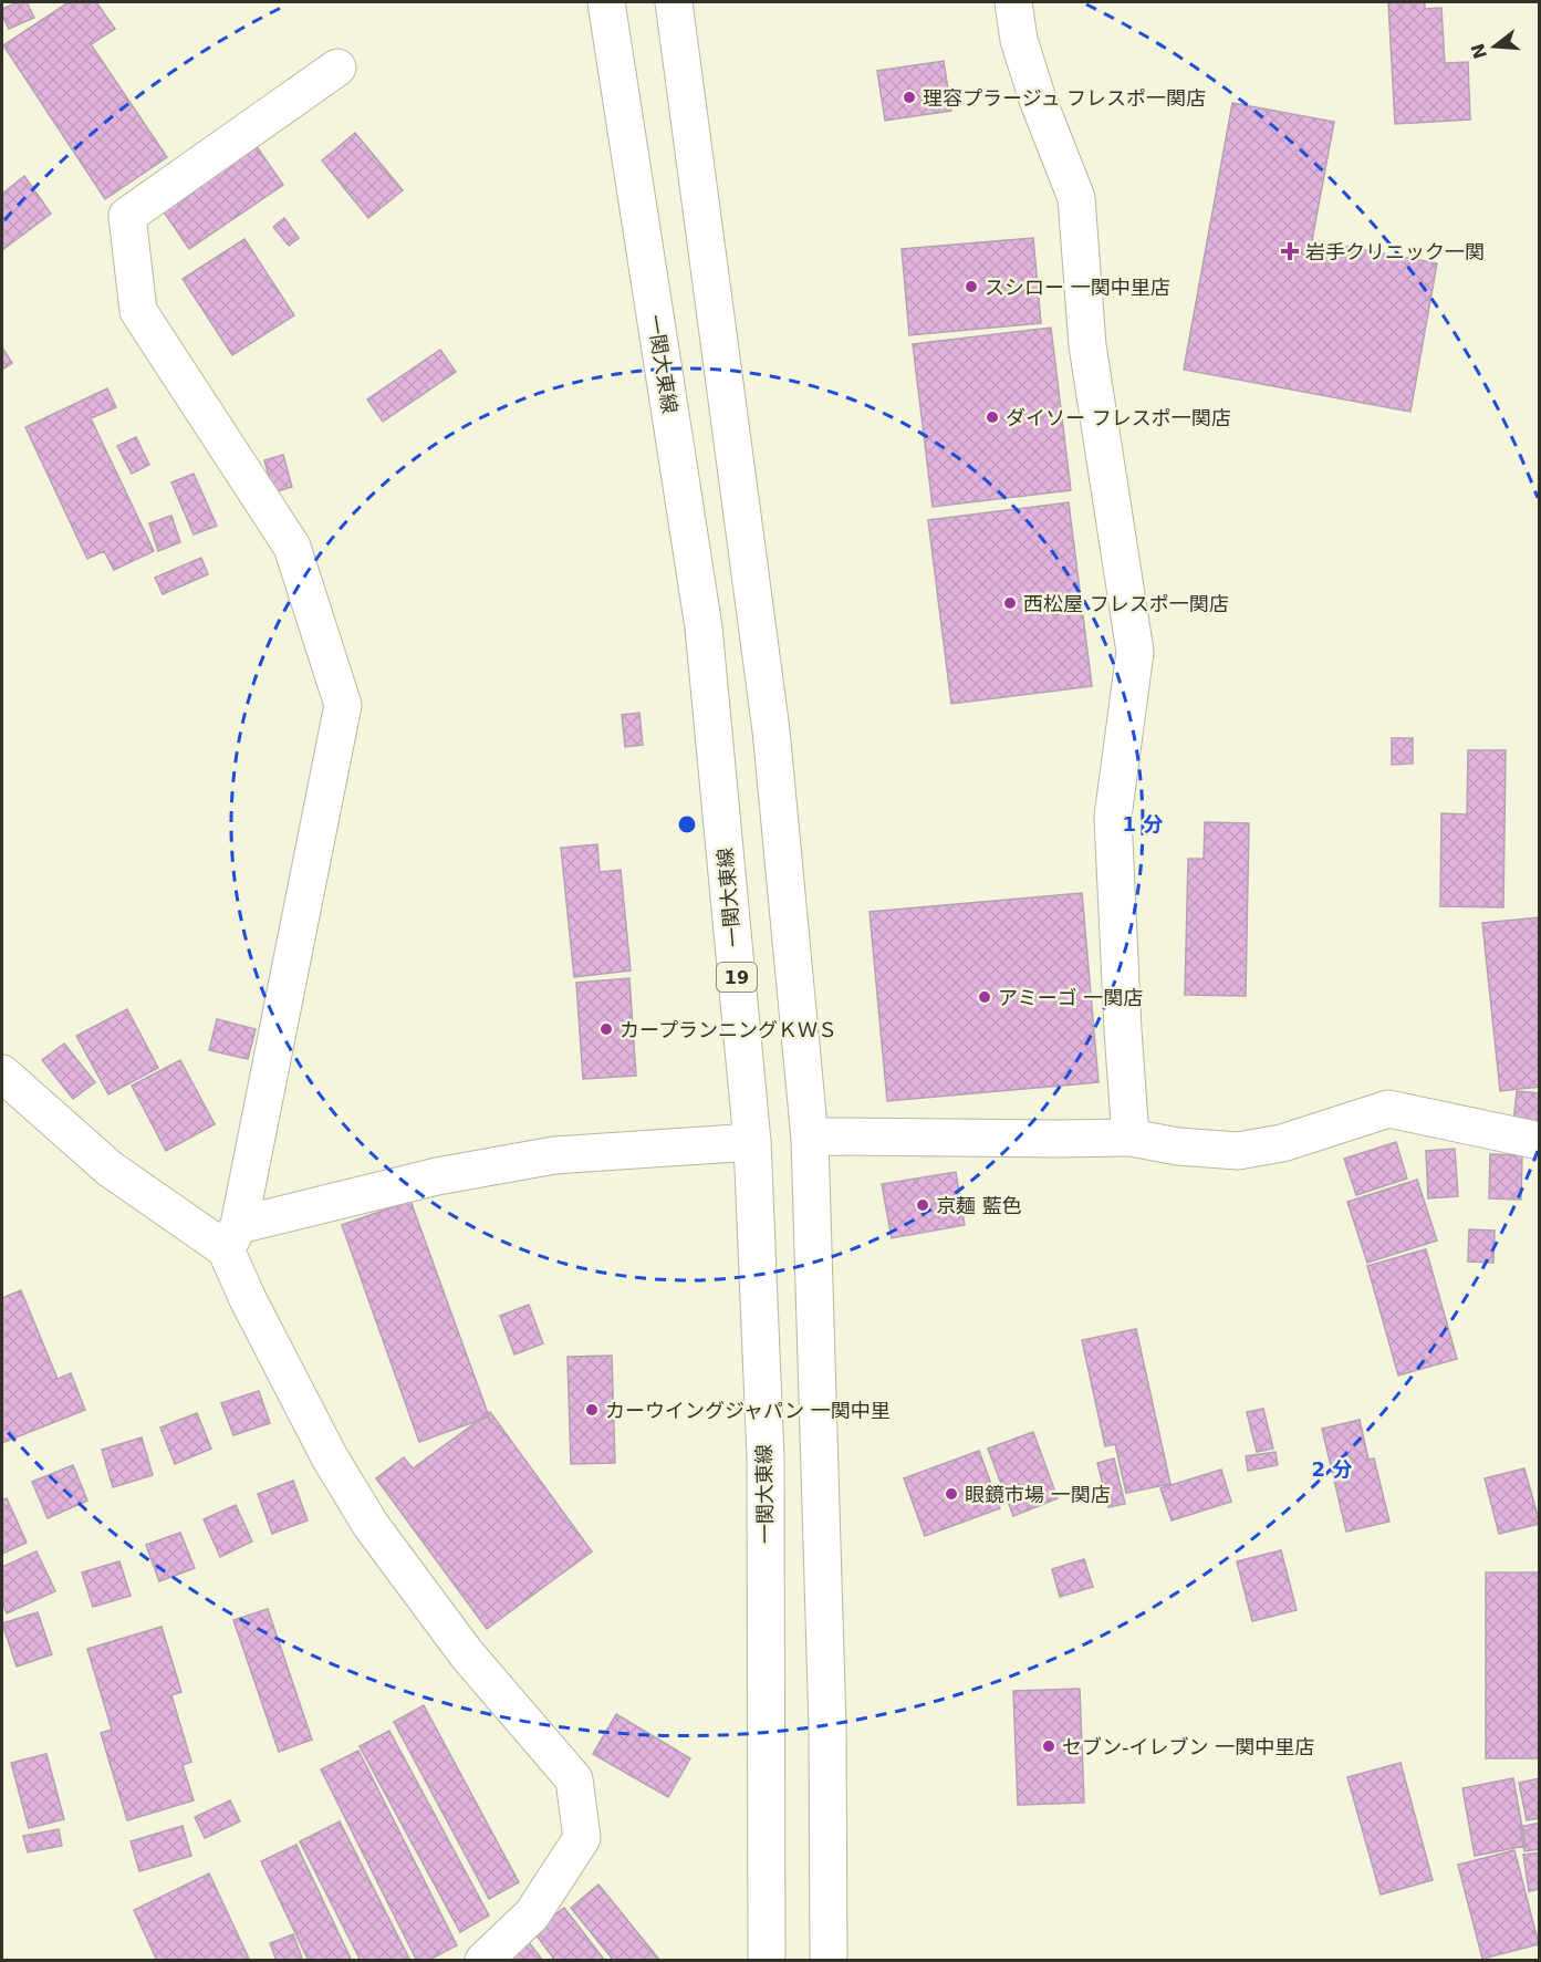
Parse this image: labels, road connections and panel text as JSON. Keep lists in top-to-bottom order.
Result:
{
  "streets": {
    "street": ["一関大東線", "19"]
  },
  "places": {
    "other": [
      "理容プラージュ フレスポ一関店",
      "スシロー 一関中里店",
      "ダイソー フレスポ一関店",
      "西松屋 フレスポ一関店",
      "アミーゴ 一関店",
      "カープランニングＫＷＳ",
      "京麺 藍色",
      "カーウイングジャパン 一関中里",
      "眼鏡市場 一関店",
      "セブン-イレブン 一関中里店"
    ],
    "health": ["岩手クリニック一関"]
  },
  "north": "left",
  "rings": ["1 分", "2 分"]
}
